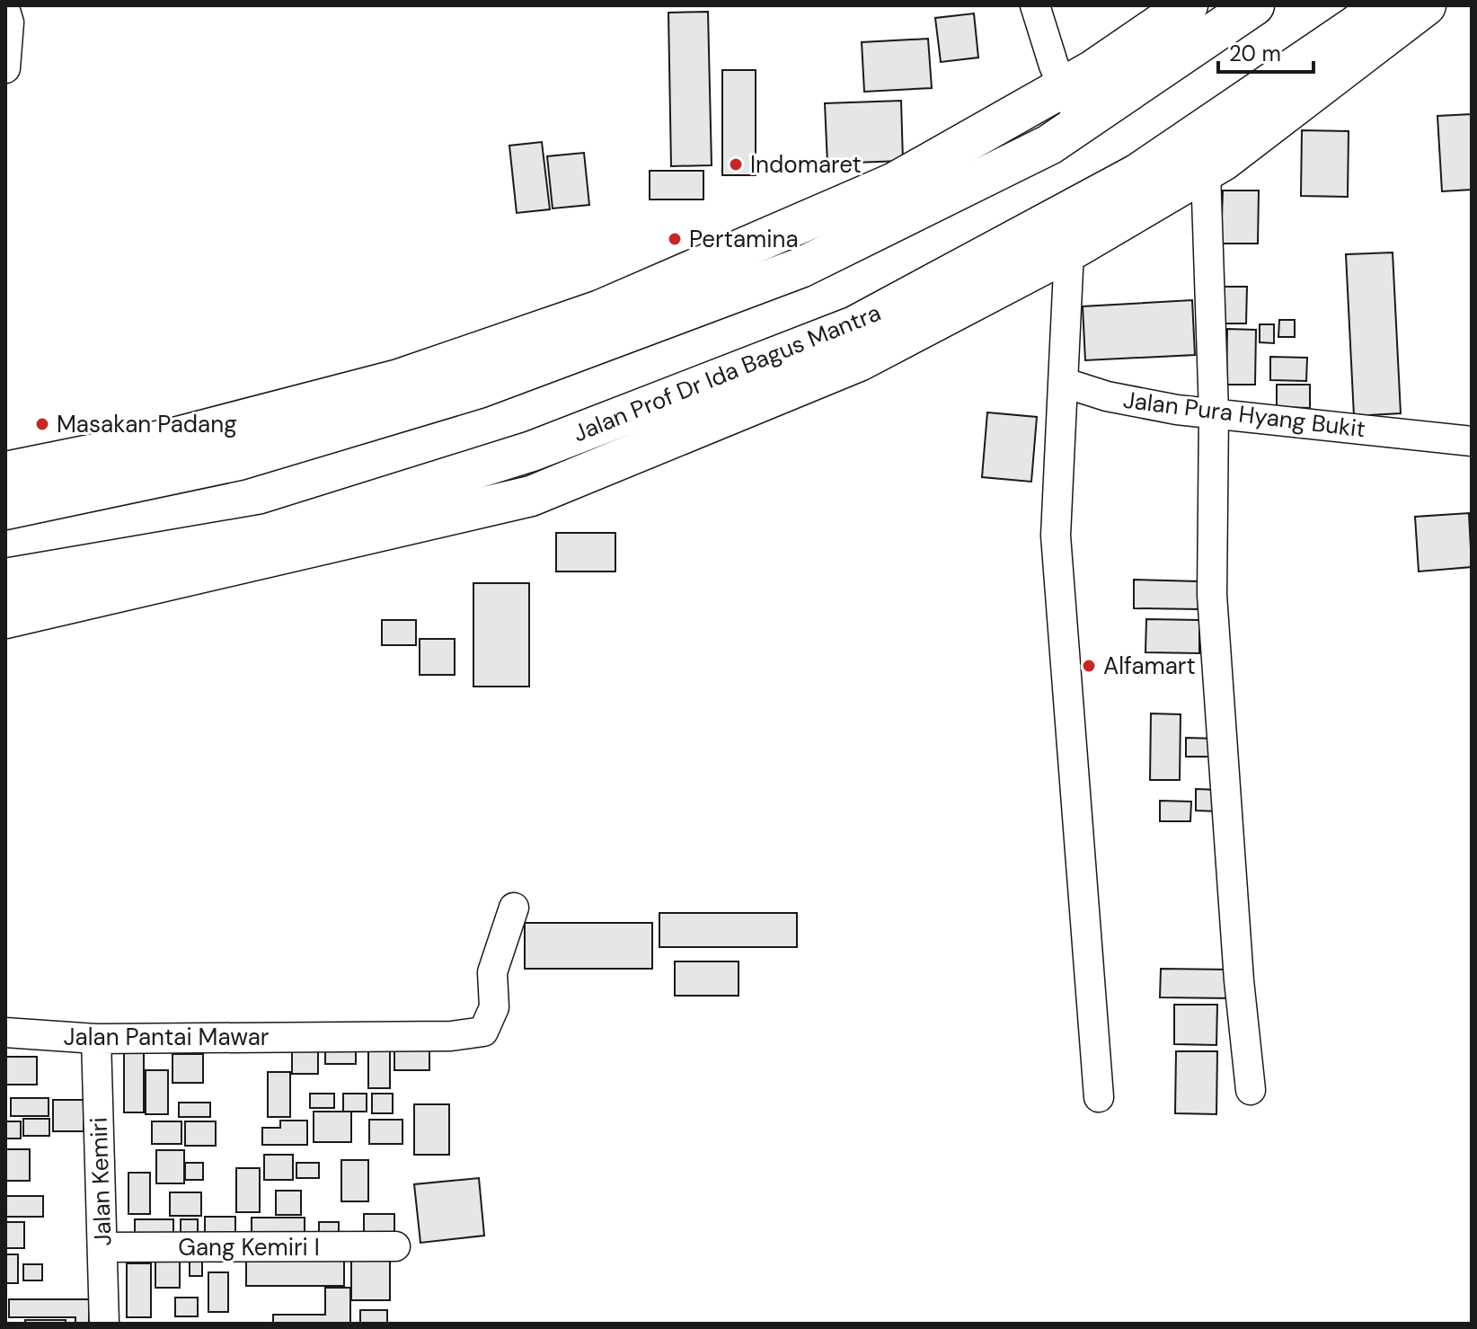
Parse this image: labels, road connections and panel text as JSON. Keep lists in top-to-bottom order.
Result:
{
  "streets": {
    "main road": ["Jalan Prof Dr Ida Bagus Mantra"],
    "street": [
      "Jalan Pura Hyang Bukit",
      "Jalan Pantai Mawar",
      "Jalan Kemiri",
      "Gang Kemiri I"
    ]
  },
  "crossings": [
    ["Jalan Pantai Mawar", "Jalan Kemiri"],
    ["Jalan Kemiri", "Gang Kemiri I"]
  ],
  "places": [
    "Indomaret",
    "Pertamina",
    "Masakan Padang",
    "Alfamart"
  ],
  "scale_bar": "20 m"
}
